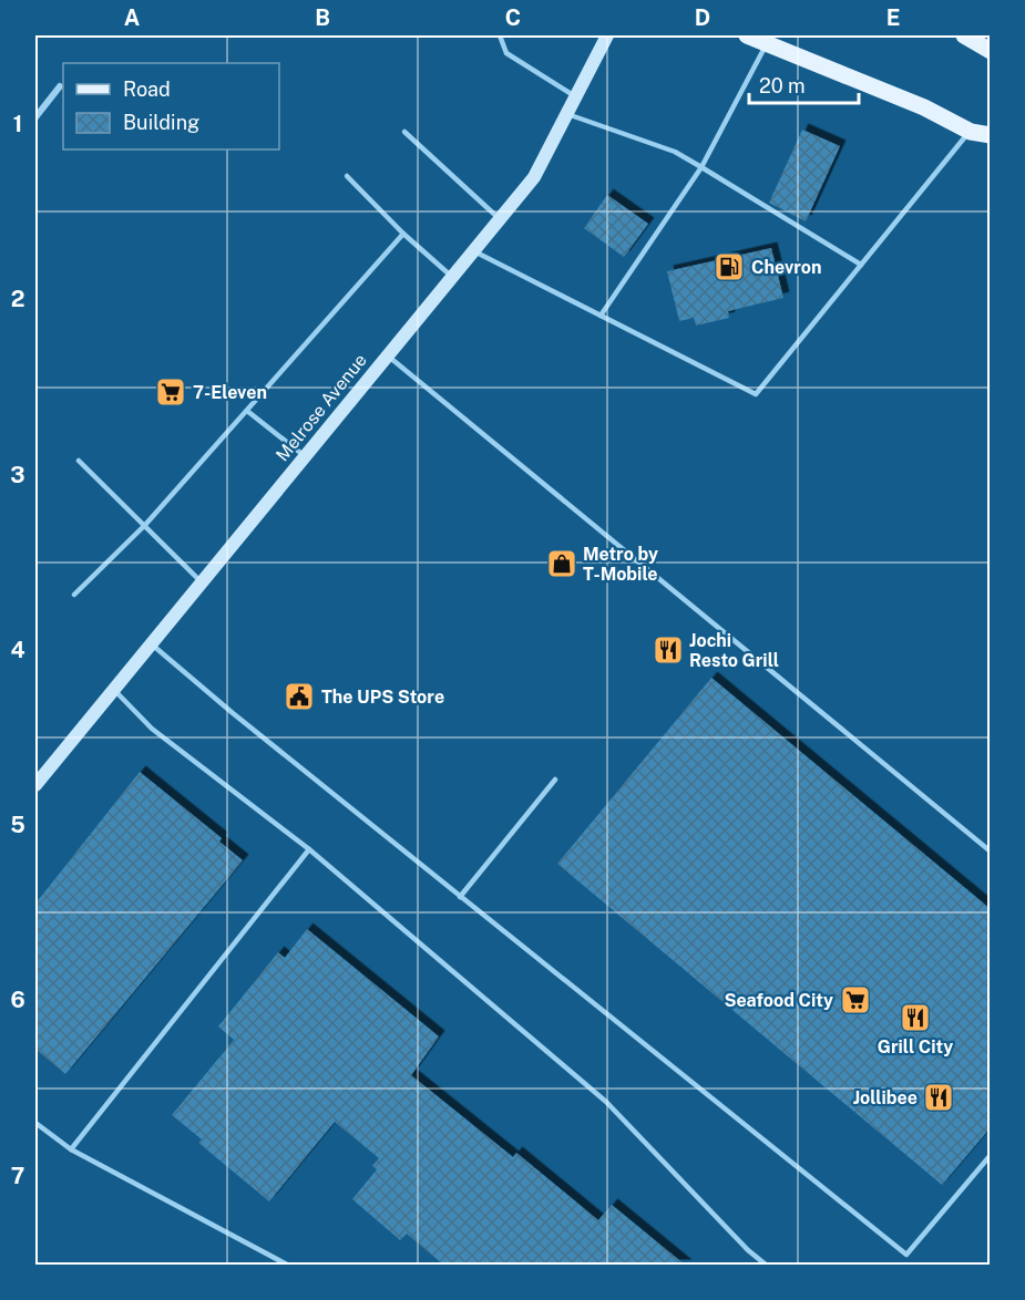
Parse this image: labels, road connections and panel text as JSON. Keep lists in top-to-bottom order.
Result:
{
  "streets": {
    "street": ["Melrose Avenue"]
  },
  "places": {
    "fuel station": ["Chevron"],
    "supermarket": ["7-Eleven", "Seafood City"],
    "shop": ["Metro by T-Mobile"],
    "restaurant": ["Jochi Resto Grill", "Grill City", "Jollibee"],
    "public building": ["The UPS Store"]
  },
  "legend": ["Road", "Building"],
  "scale_bar": "20 m",
  "grid": {
    "columns": [
      "A",
      "B",
      "C",
      "D",
      "E"
    ],
    "rows": [
      "1",
      "2",
      "3",
      "4",
      "5",
      "6",
      "7"
    ]
  }
}
